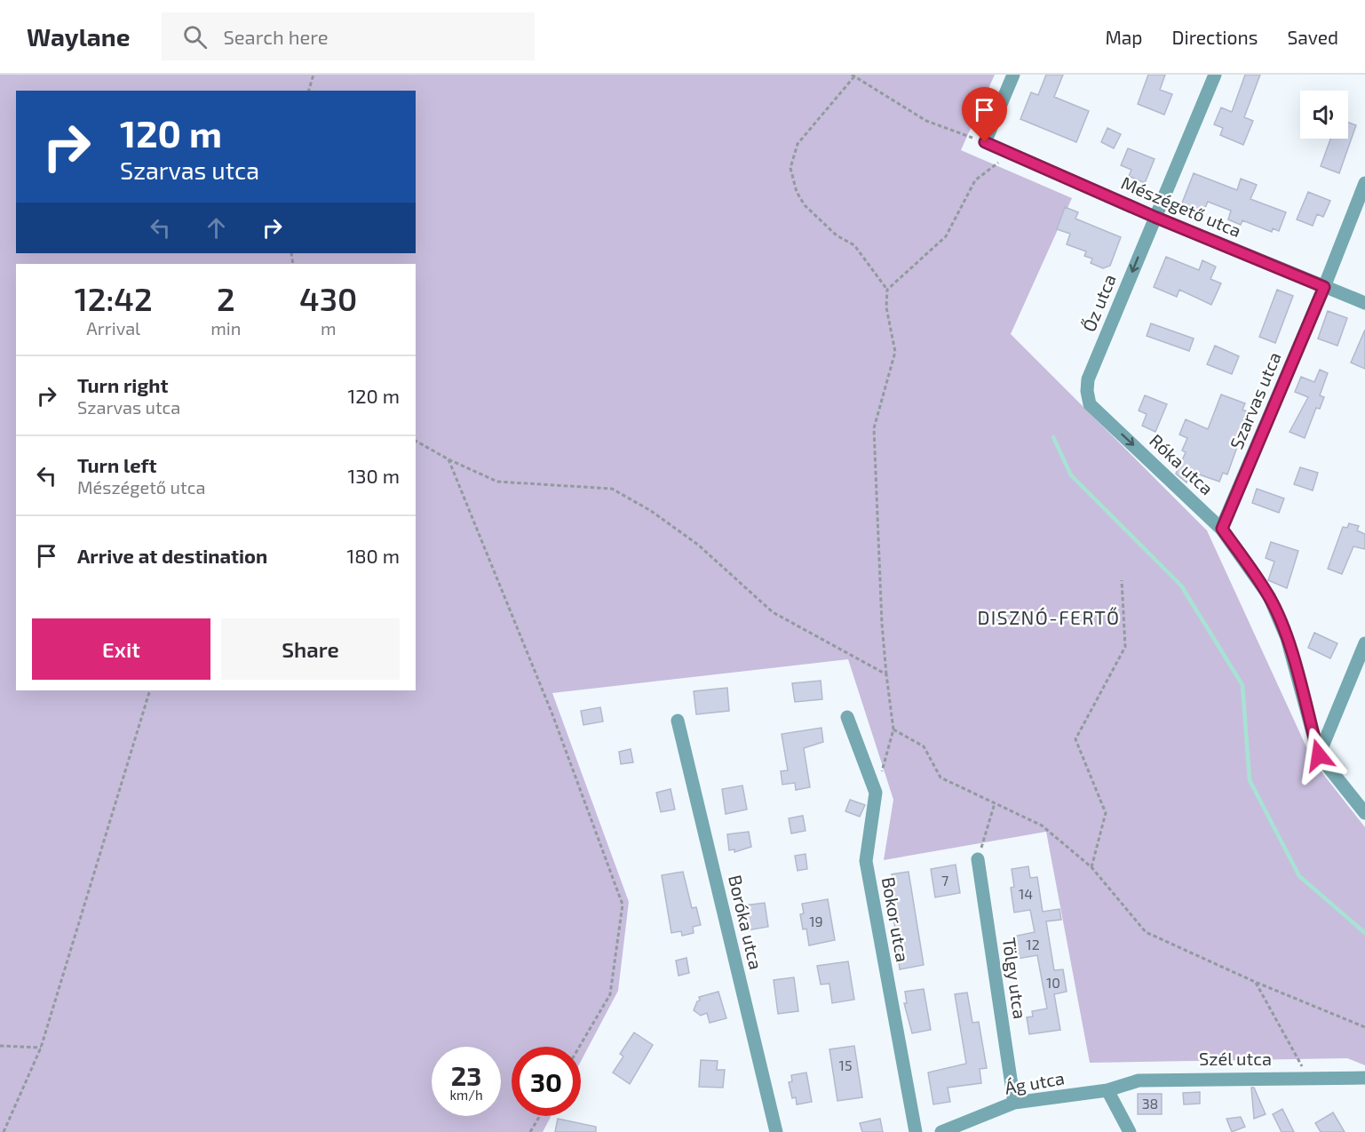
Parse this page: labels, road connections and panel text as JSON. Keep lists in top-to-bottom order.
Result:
{
  "streets": {
    "street": [
      "Mészégető utca",
      "Őz utca",
      "Szarvas utca",
      "Róka utca",
      "Bokor utca",
      "Boróka utca",
      "Tölgy utca",
      "Szél utca",
      "Ág utca"
    ]
  },
  "crossings": [
    ["Mészégető utca", "Őz utca"],
    ["Mészégető utca", "Szarvas utca"],
    ["Őz utca", "Róka utca"],
    ["Szarvas utca", "Róka utca"],
    ["Tölgy utca", "Ág utca"],
    ["Szél utca", "Ág utca"]
  ],
  "one_way": ["Őz utca", "Róka utca"],
  "districts": ["DISZNÓ-FERTŐ"],
  "house_numbers": [
    "7",
    "14",
    "19",
    "12",
    "10",
    "15",
    "38"
  ],
  "page": {
    "header": "Waylane",
    "search": "Search here",
    "nav": ["Map", "Directions", "Saved"],
    "turn": ["120 m", "Szarvas utca"],
    "eta": [
      "12:42",
      "Arrival",
      "2",
      "min",
      "430",
      "m"
    ],
    "list": [
      {
        "name": "Turn right",
        "note": "Szarvas utca",
        "value": "120 m"
      },
      {
        "name": "Turn left",
        "note": "Mészégető utca",
        "value": "130 m"
      },
      {
        "name": "Arrive at destination",
        "value": "180 m"
      }
    ],
    "buttons": ["Exit", "Share"],
    "speed": "23 km/h",
    "limit": "30"
  }
}
